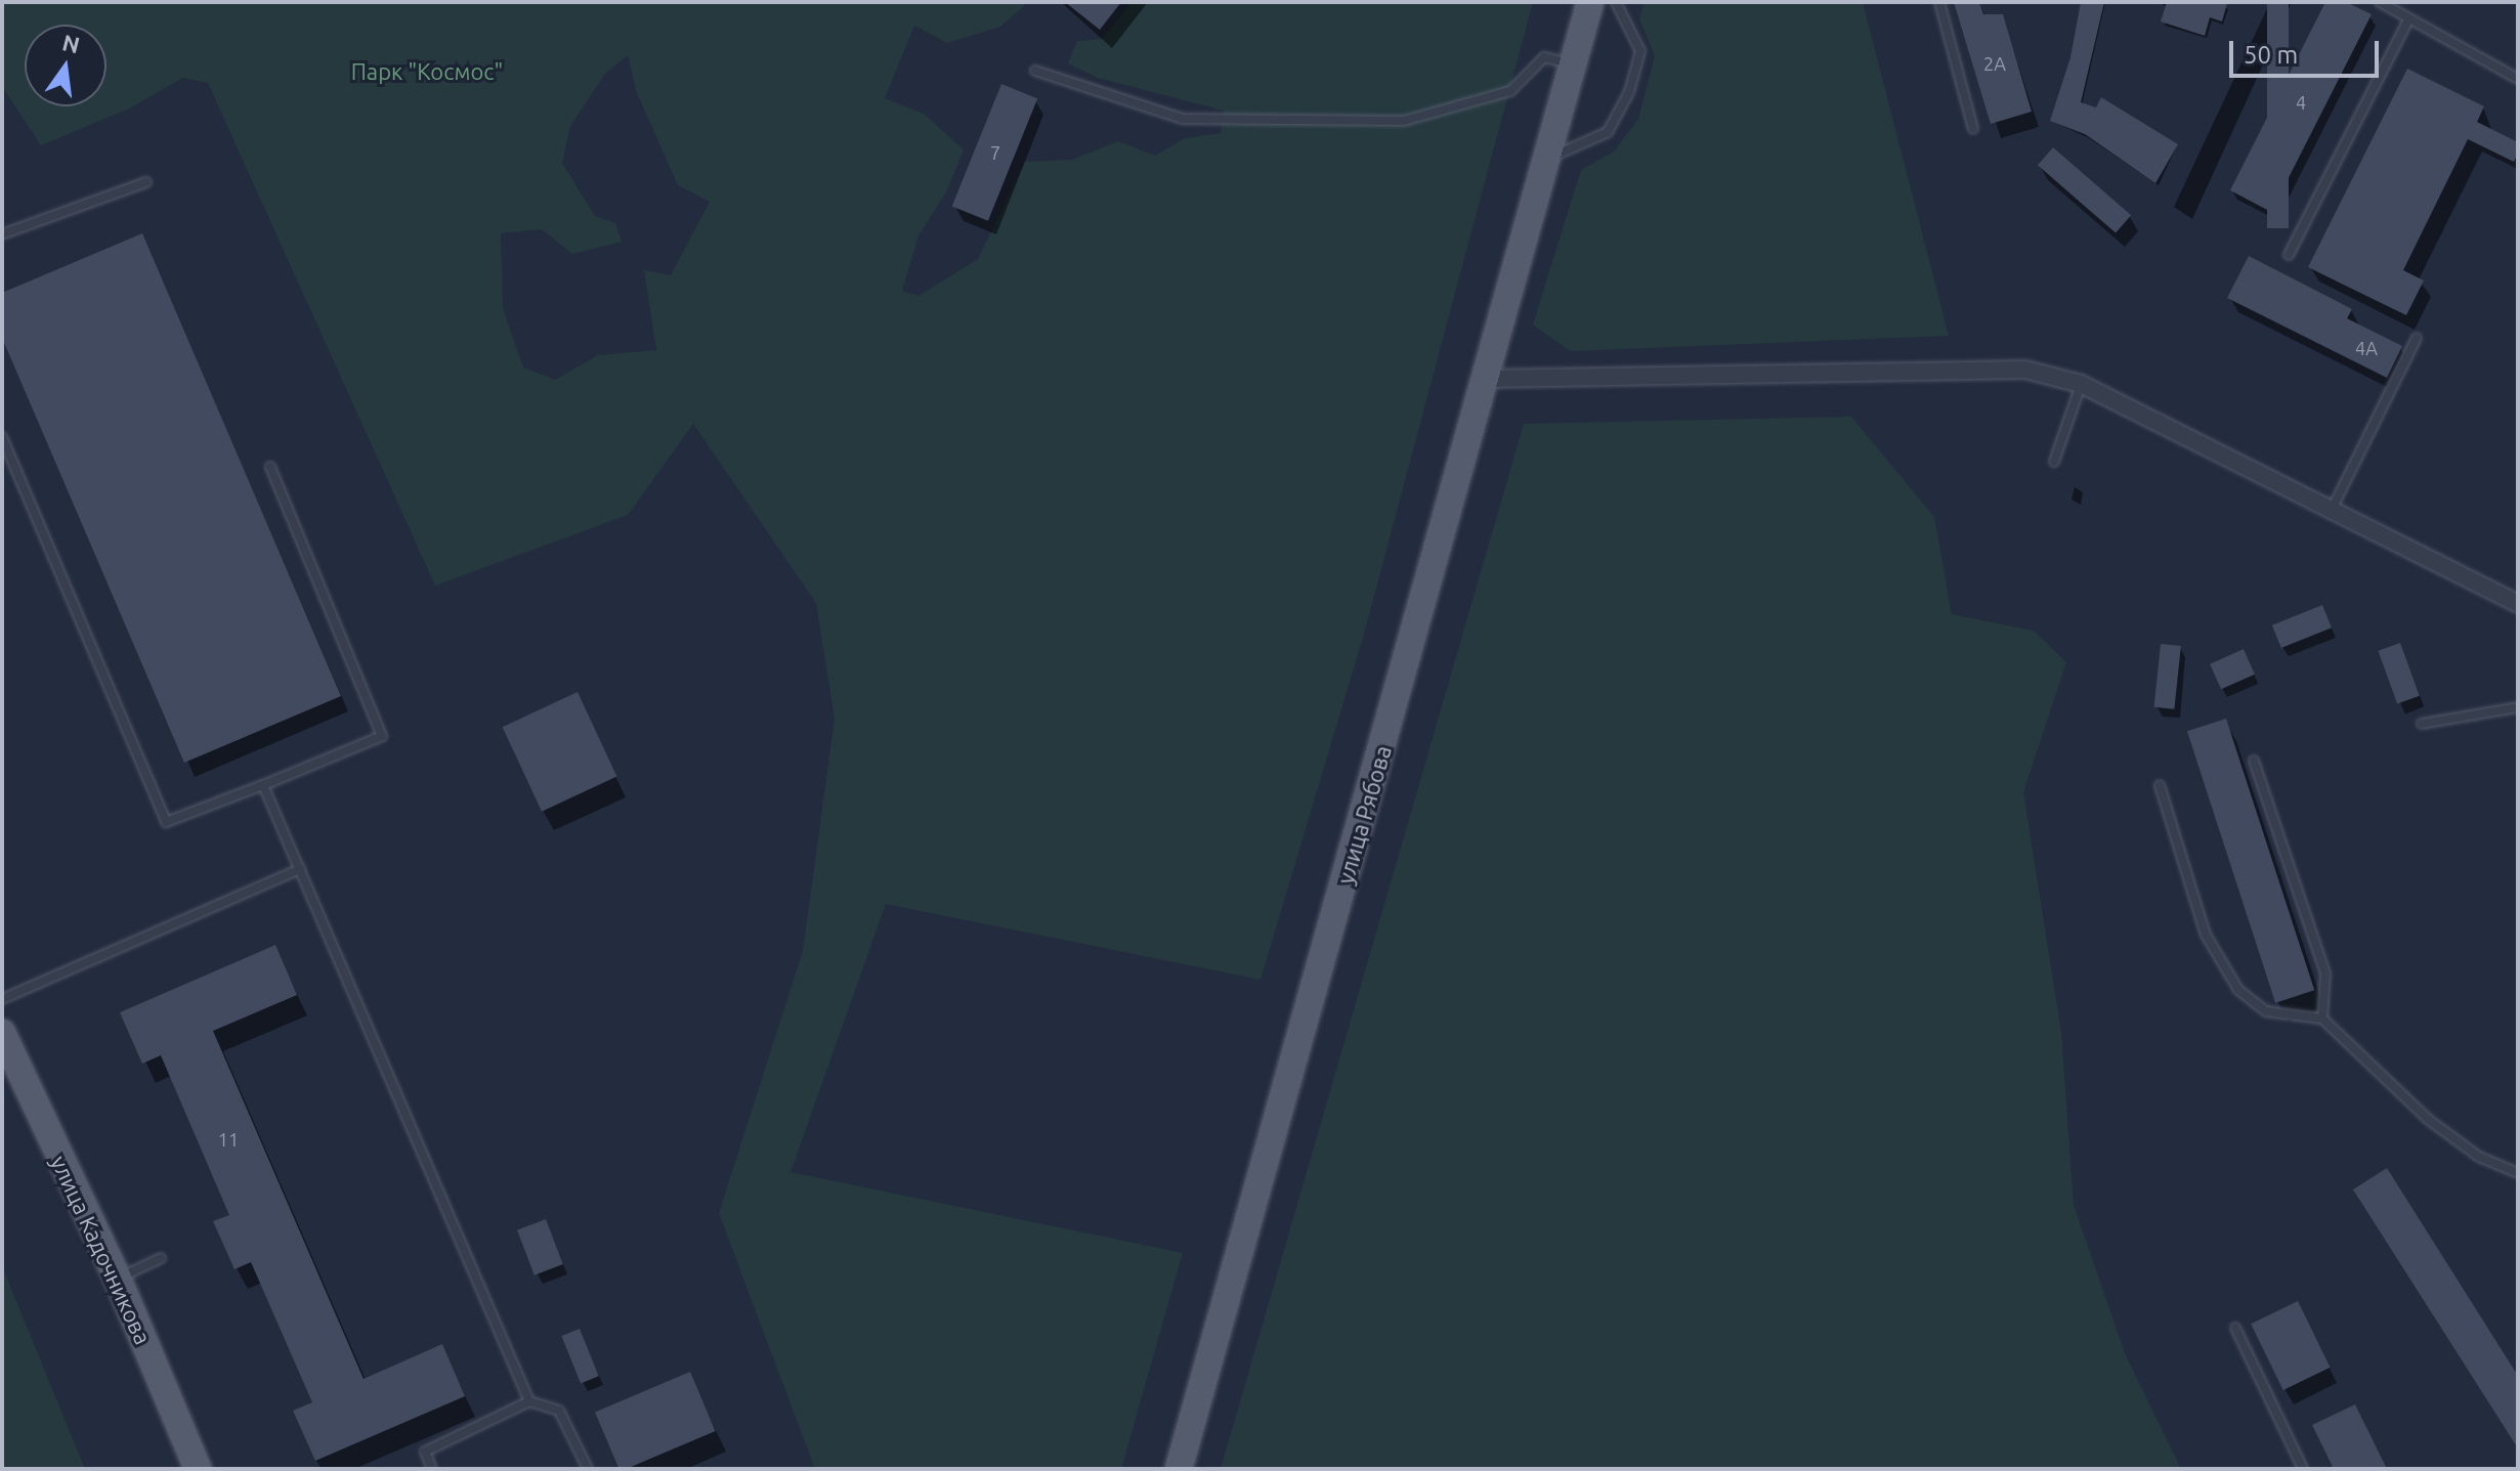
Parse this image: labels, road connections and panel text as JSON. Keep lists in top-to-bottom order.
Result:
{
  "streets": {
    "main road": ["улица Рябова", "улица Кадочникова"]
  },
  "parks": ["Парк \"Космос\""],
  "house_numbers": [
    "2А",
    "4",
    "7",
    "4А",
    "11"
  ],
  "scale_bar": "50 m",
  "north": "top"
}
